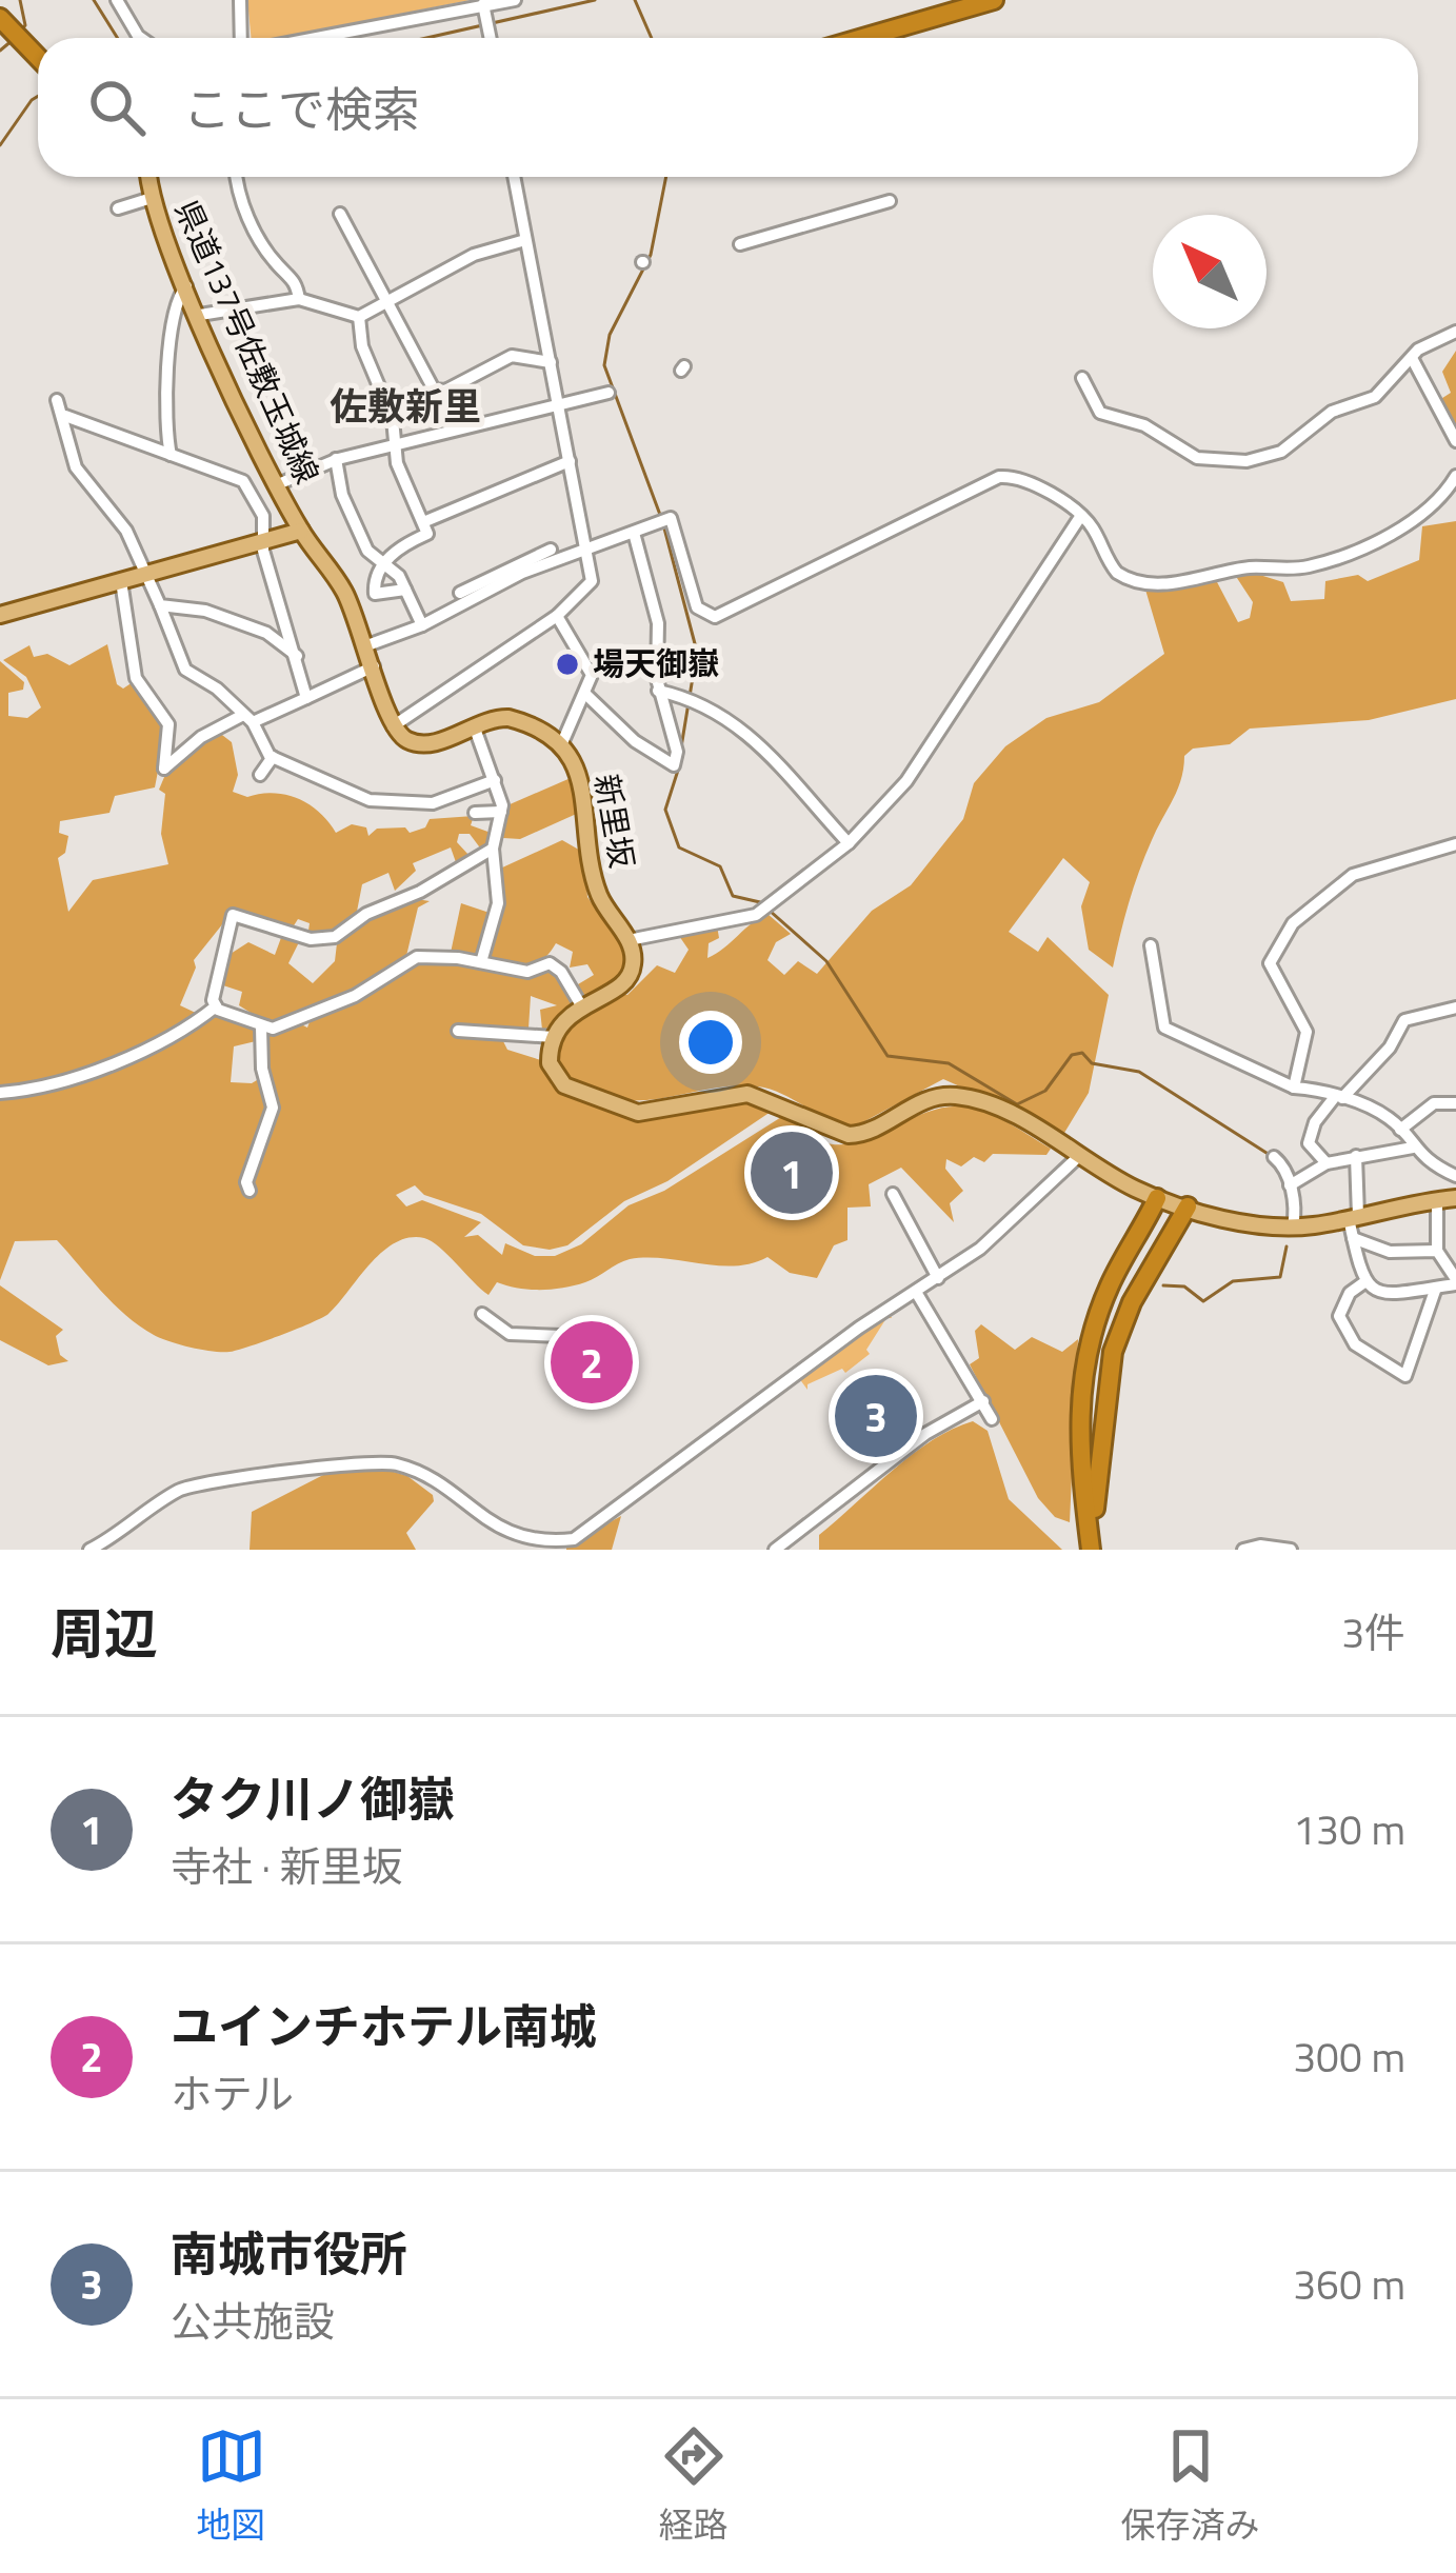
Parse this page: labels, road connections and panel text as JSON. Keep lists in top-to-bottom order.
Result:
{
  "streets": {
    "main road": ["県道137号佐敷玉城線", "新里坂"]
  },
  "districts": ["佐敷新里"],
  "places": ["場天御嶽"],
  "north": "top left",
  "page": {
    "search": "ここで検索",
    "pins": ["1", "2", "3"],
    "heading": ["周辺", "3件"],
    "list": [
      {
        "mark": "1",
        "name": "タク川ノ御嶽",
        "note": "寺社 · 新里坂",
        "value": "130 m"
      },
      {
        "mark": "2",
        "name": "ユインチホテル南城",
        "note": "ホテル",
        "value": "300 m"
      },
      {
        "mark": "3",
        "name": "南城市役所",
        "note": "公共施設",
        "value": "360 m"
      }
    ],
    "nav": ["地図", "経路", "保存済み"]
  }
}
